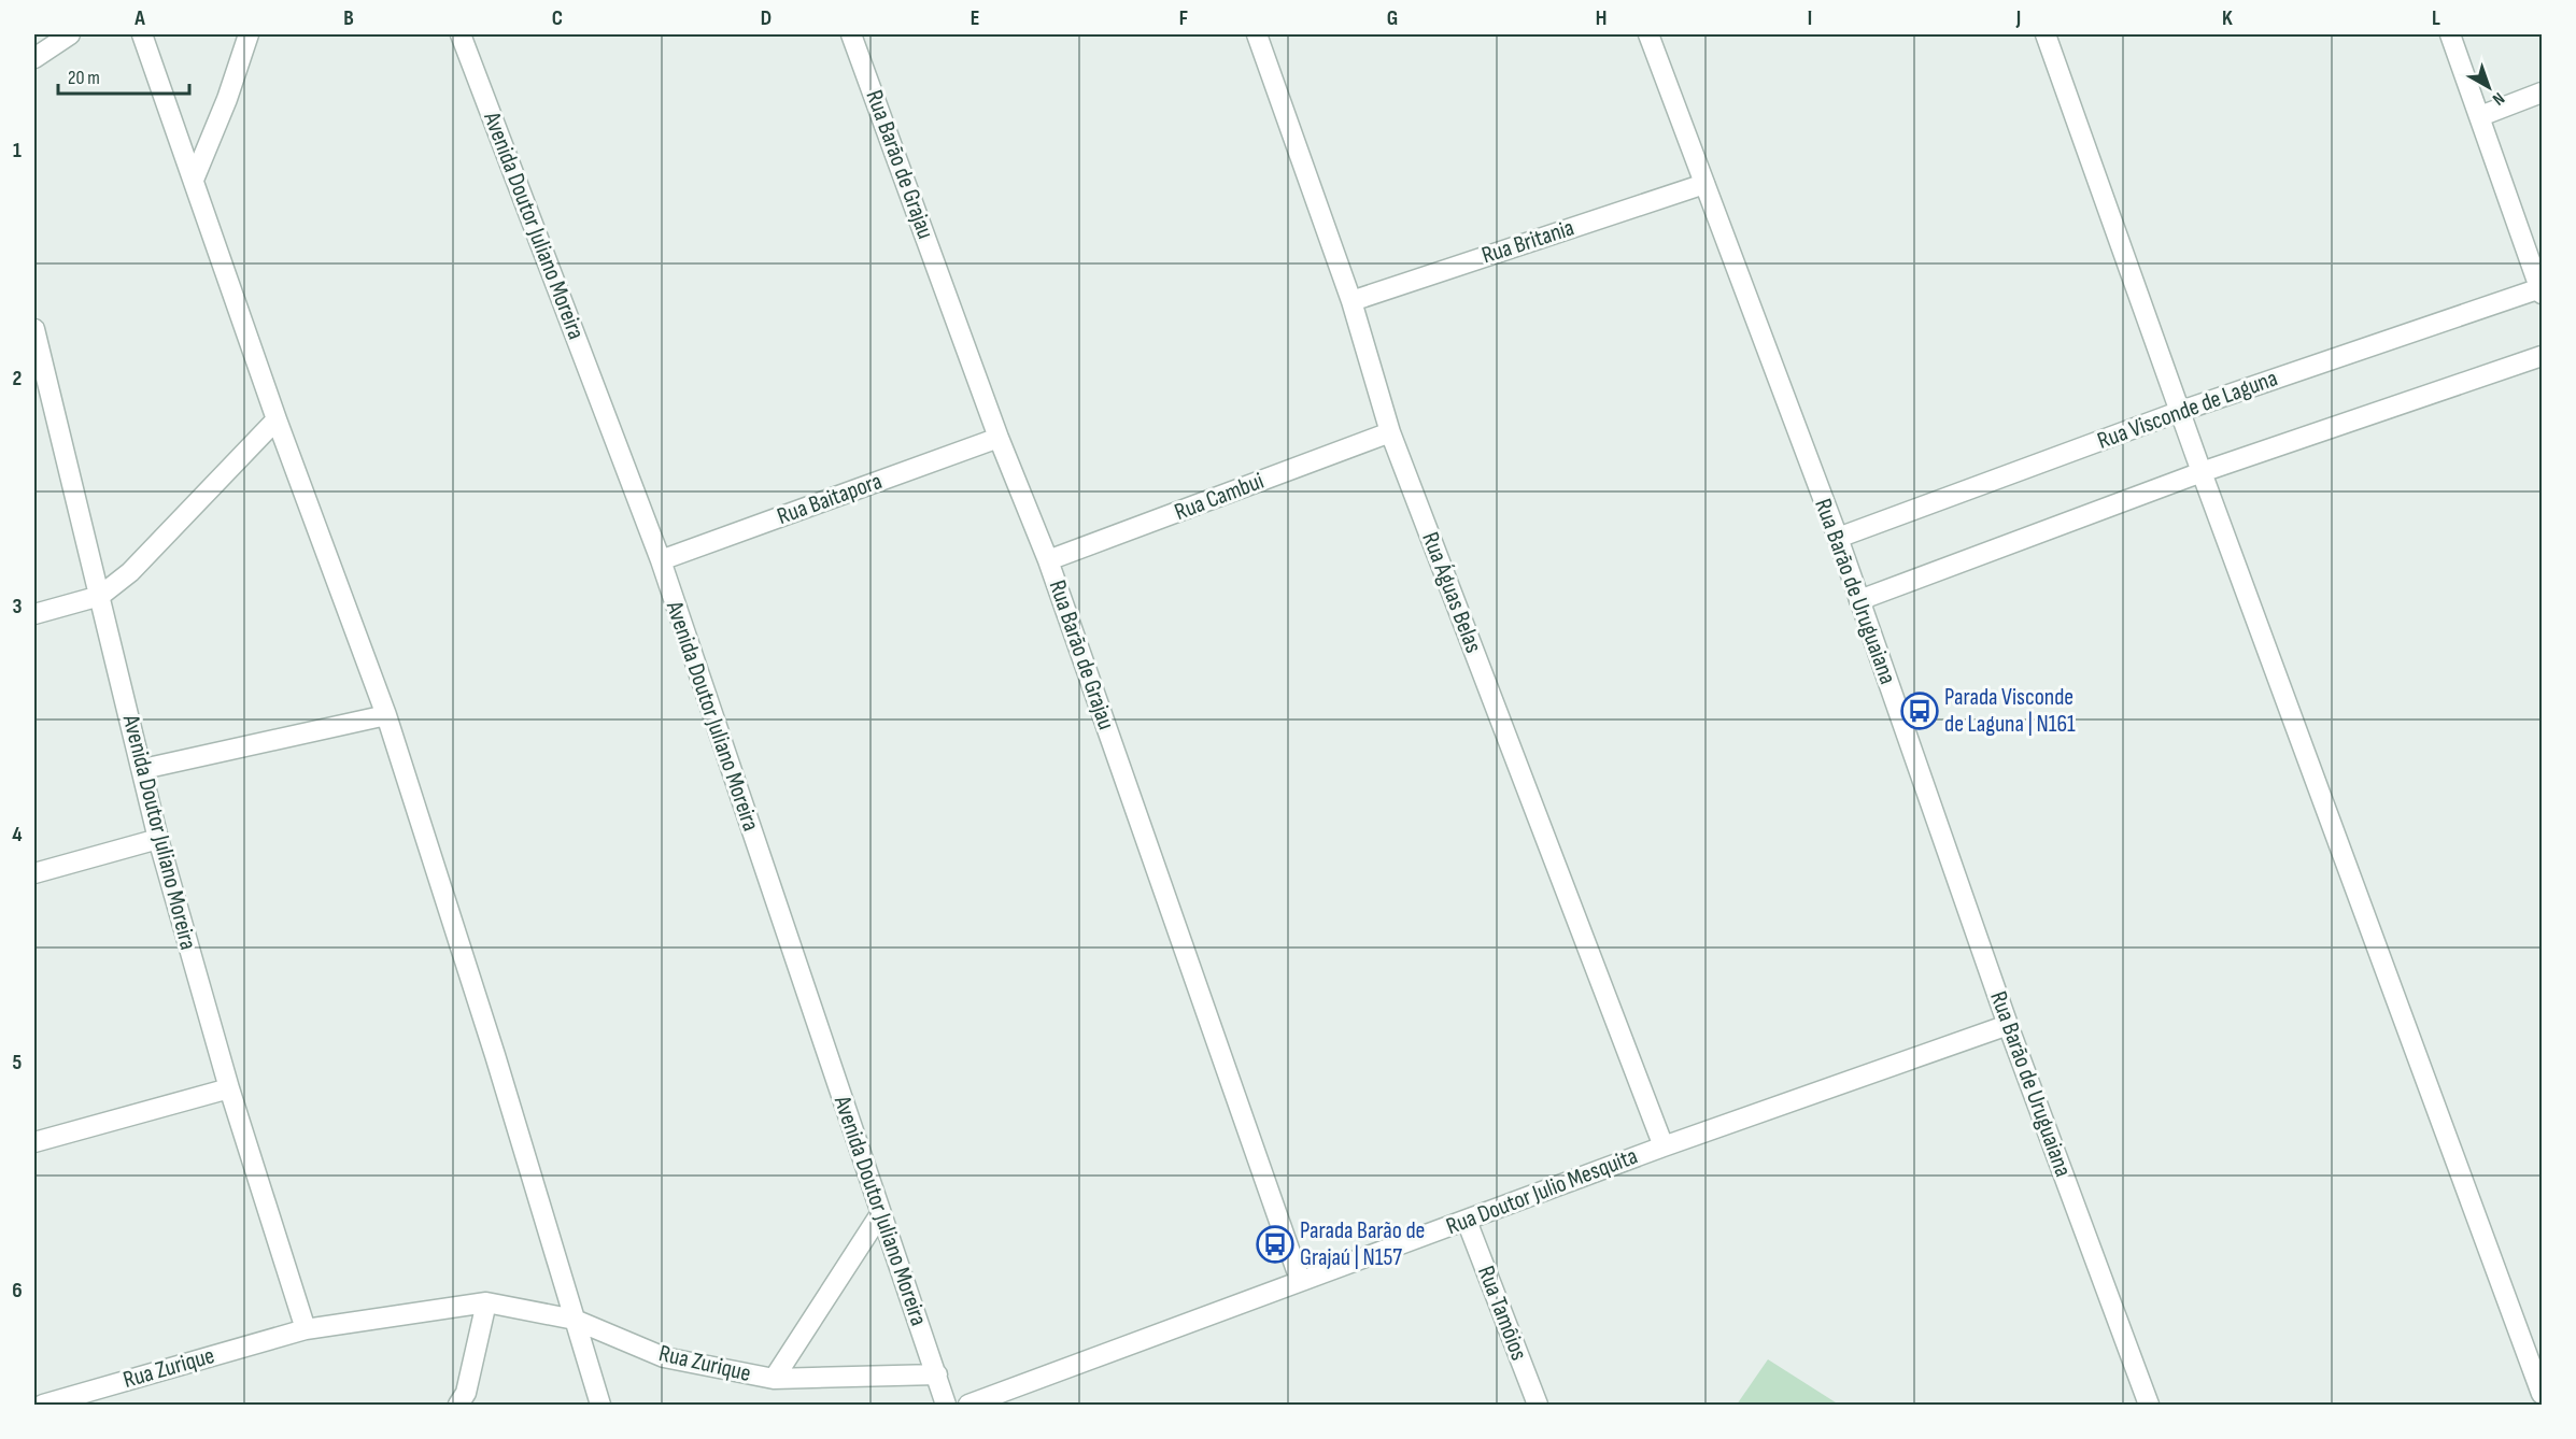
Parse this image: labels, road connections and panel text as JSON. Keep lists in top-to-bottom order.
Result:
{
  "streets": {
    "street": [
      "Rua Barão de Grajau",
      "Avenida Doutor Juliano Moreira",
      "Rua Britania",
      "Rua Visconde de Laguna",
      "Rua Cambui",
      "Rua Baitapora",
      "Rua Barão de Uruguaiana",
      "Rua Águas Belas",
      "Rua Doutor Julio Mesquita",
      "Rua Tamôios",
      "Rua Zurique"
    ]
  },
  "crossings": [
    ["Rua Barão de Grajau", "Rua Cambui"],
    ["Rua Barão de Grajau", "Rua Baitapora"],
    ["Rua Barão de Grajau", "Rua Doutor Julio Mesquita"],
    ["Avenida Doutor Juliano Moreira", "Rua Baitapora"],
    ["Avenida Doutor Juliano Moreira", "Rua Zurique"],
    ["Rua Britania", "Rua Barão de Uruguaiana"],
    ["Rua Britania", "Rua Águas Belas"],
    ["Rua Visconde de Laguna", "Rua Barão de Uruguaiana"],
    ["Rua Cambui", "Rua Águas Belas"],
    ["Rua Barão de Uruguaiana", "Rua Doutor Julio Mesquita"],
    ["Rua Águas Belas", "Rua Doutor Julio Mesquita"],
    ["Rua Doutor Julio Mesquita", "Rua Tamôios"]
  ],
  "places": {
    "bus stop": ["Parada Visconde de Laguna | N161", "Parada Barão de Grajaú | N157"]
  },
  "scale_bar": "20 m",
  "north": "bottom right",
  "grid": {
    "columns": [
      "A",
      "B",
      "C",
      "D",
      "E",
      "F",
      "G",
      "H",
      "I",
      "J",
      "K",
      "L"
    ],
    "rows": [
      "1",
      "2",
      "3",
      "4",
      "5",
      "6"
    ]
  }
}
